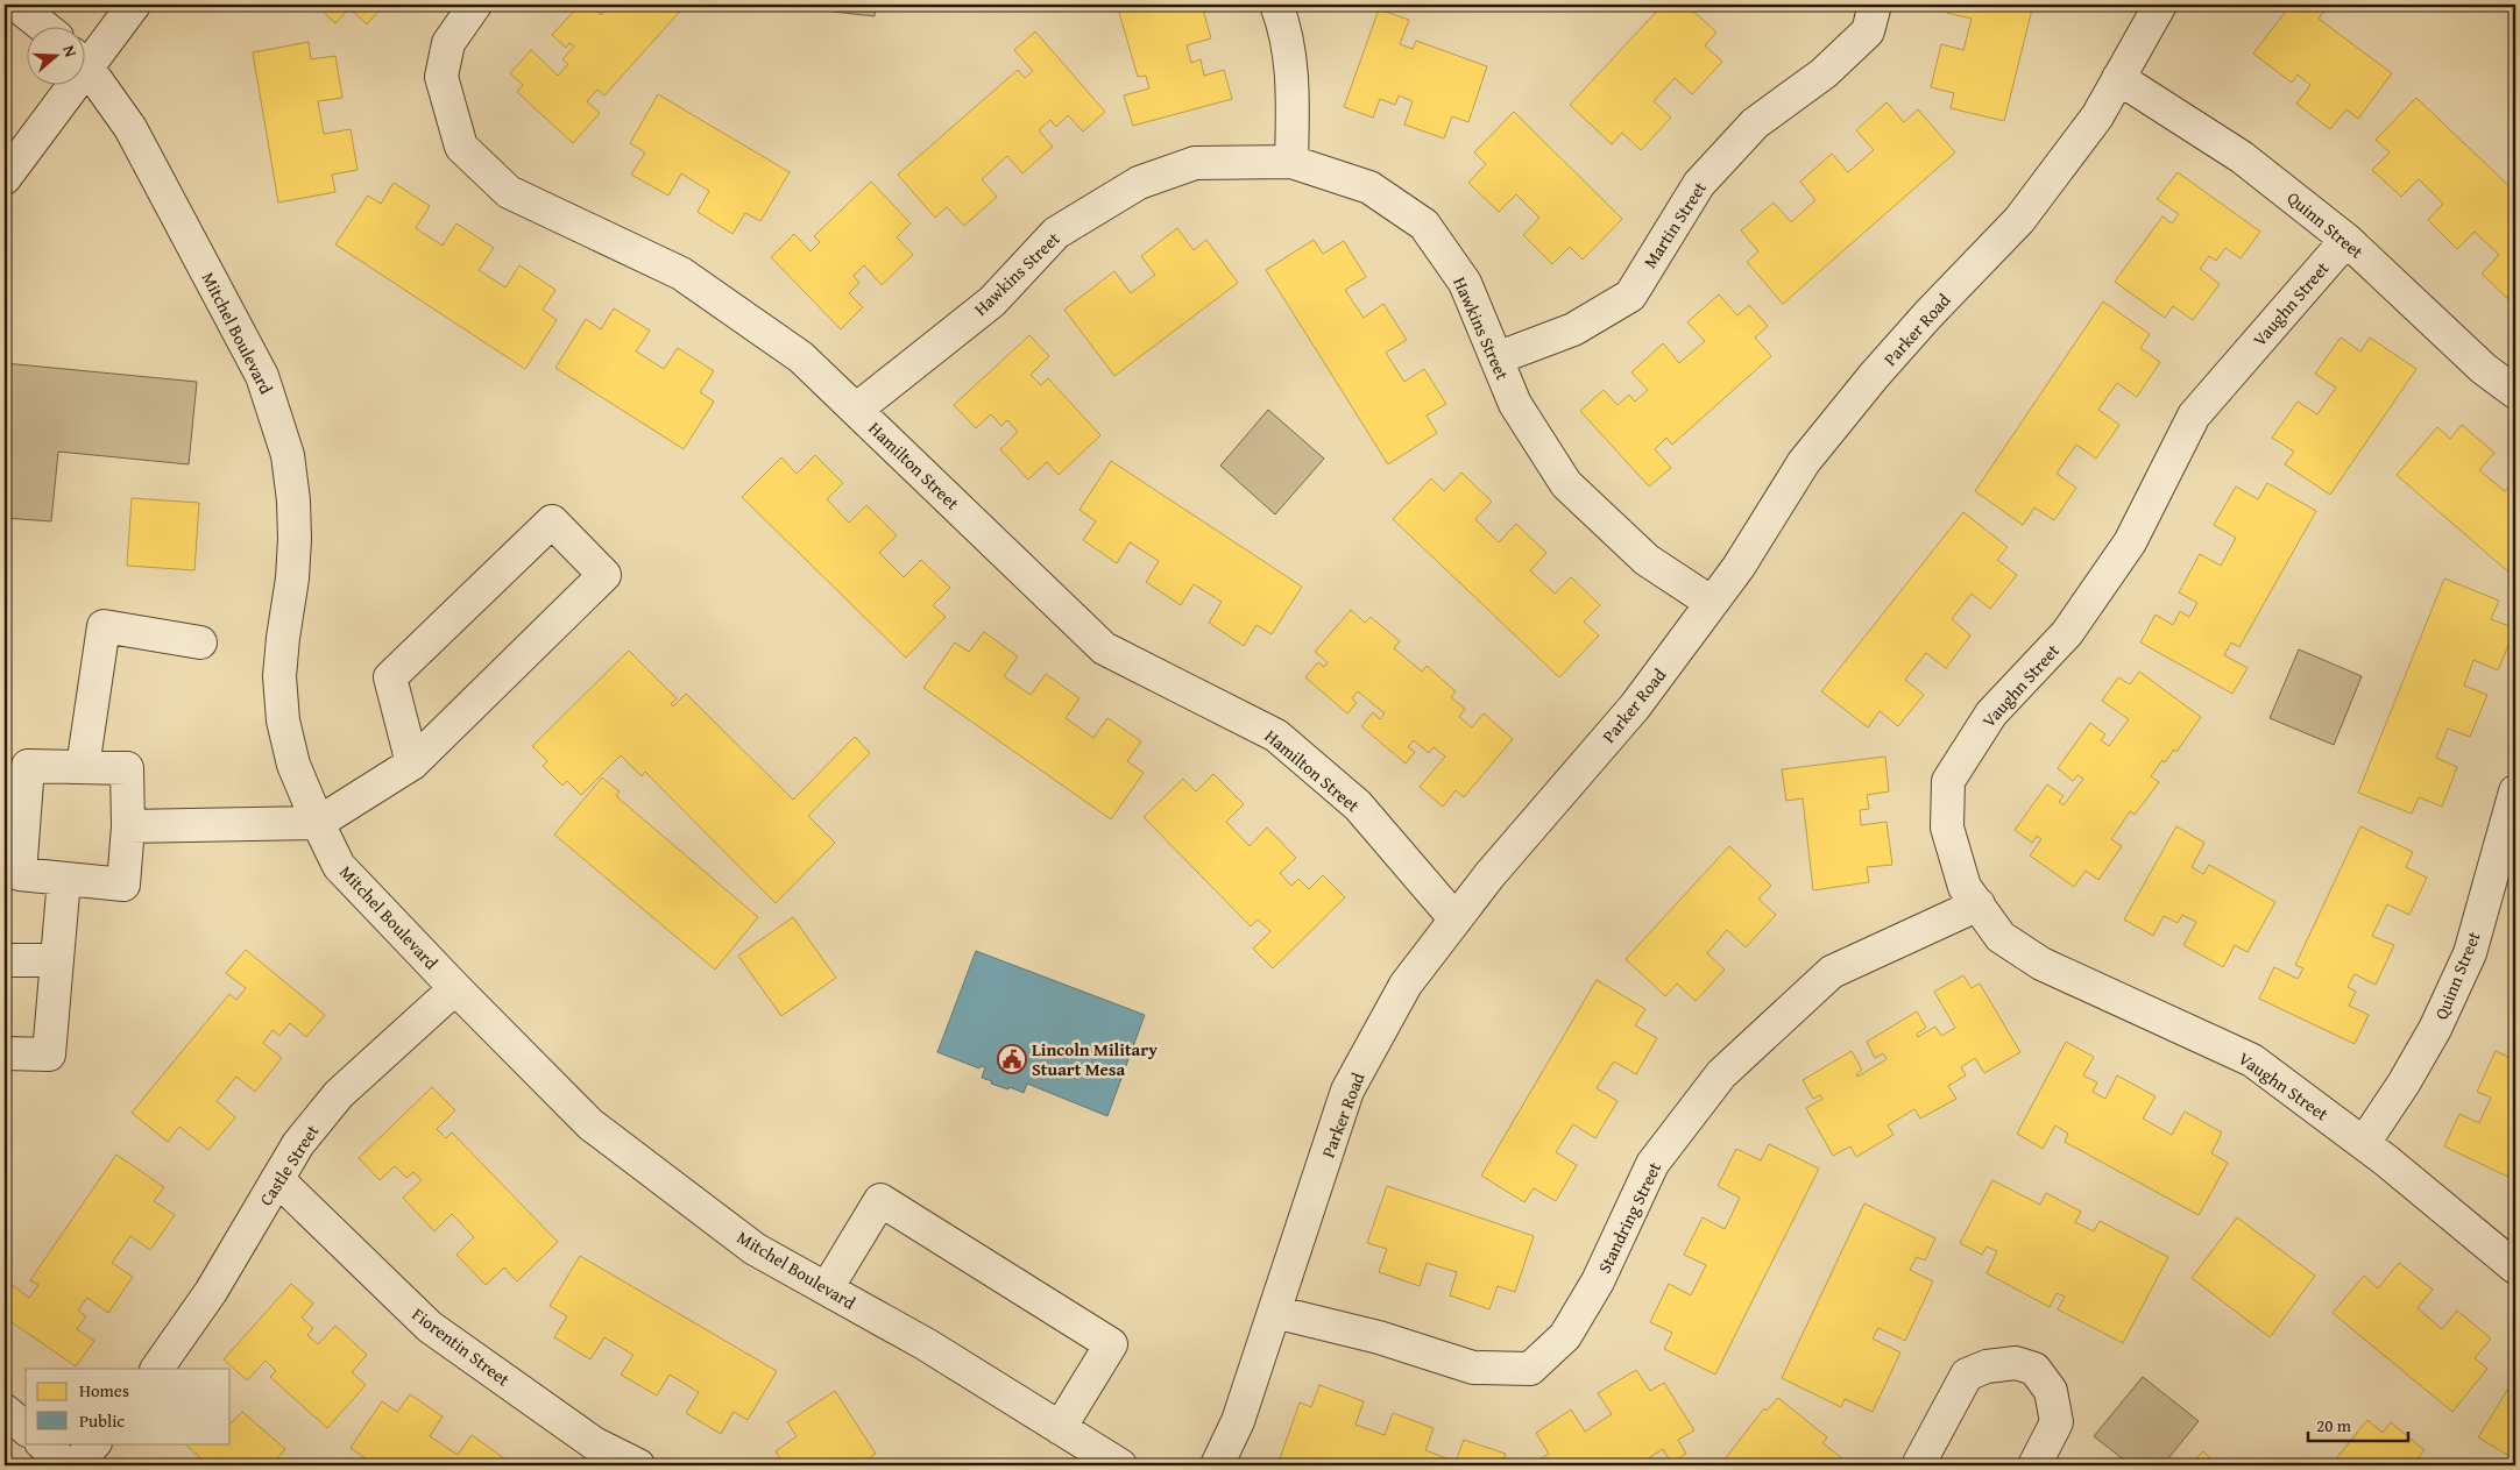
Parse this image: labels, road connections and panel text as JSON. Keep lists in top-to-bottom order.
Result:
{
  "streets": {
    "street": [
      "Martin Street",
      "Quinn Street",
      "Hawkins Street",
      "Vaughn Street",
      "Parker Road",
      "Mitchel Boulevard",
      "Hamilton Street",
      "Castle Street",
      "Standring Street",
      "Fiorentin Street"
    ]
  },
  "crossings": [
    ["Martin Street", "Hawkins Street"],
    ["Quinn Street", "Vaughn Street"],
    ["Quinn Street", "Parker Road"],
    ["Hawkins Street", "Parker Road"],
    ["Hawkins Street", "Hamilton Street"],
    ["Vaughn Street", "Standring Street"],
    ["Parker Road", "Hamilton Street"],
    ["Parker Road", "Standring Street"],
    ["Mitchel Boulevard", "Castle Street"],
    ["Castle Street", "Fiorentin Street"]
  ],
  "places": {
    "public building": ["Lincoln Military Stuart Mesa"]
  },
  "legend": ["Homes", "Public"],
  "scale_bar": "20 m",
  "north": "right"
}
